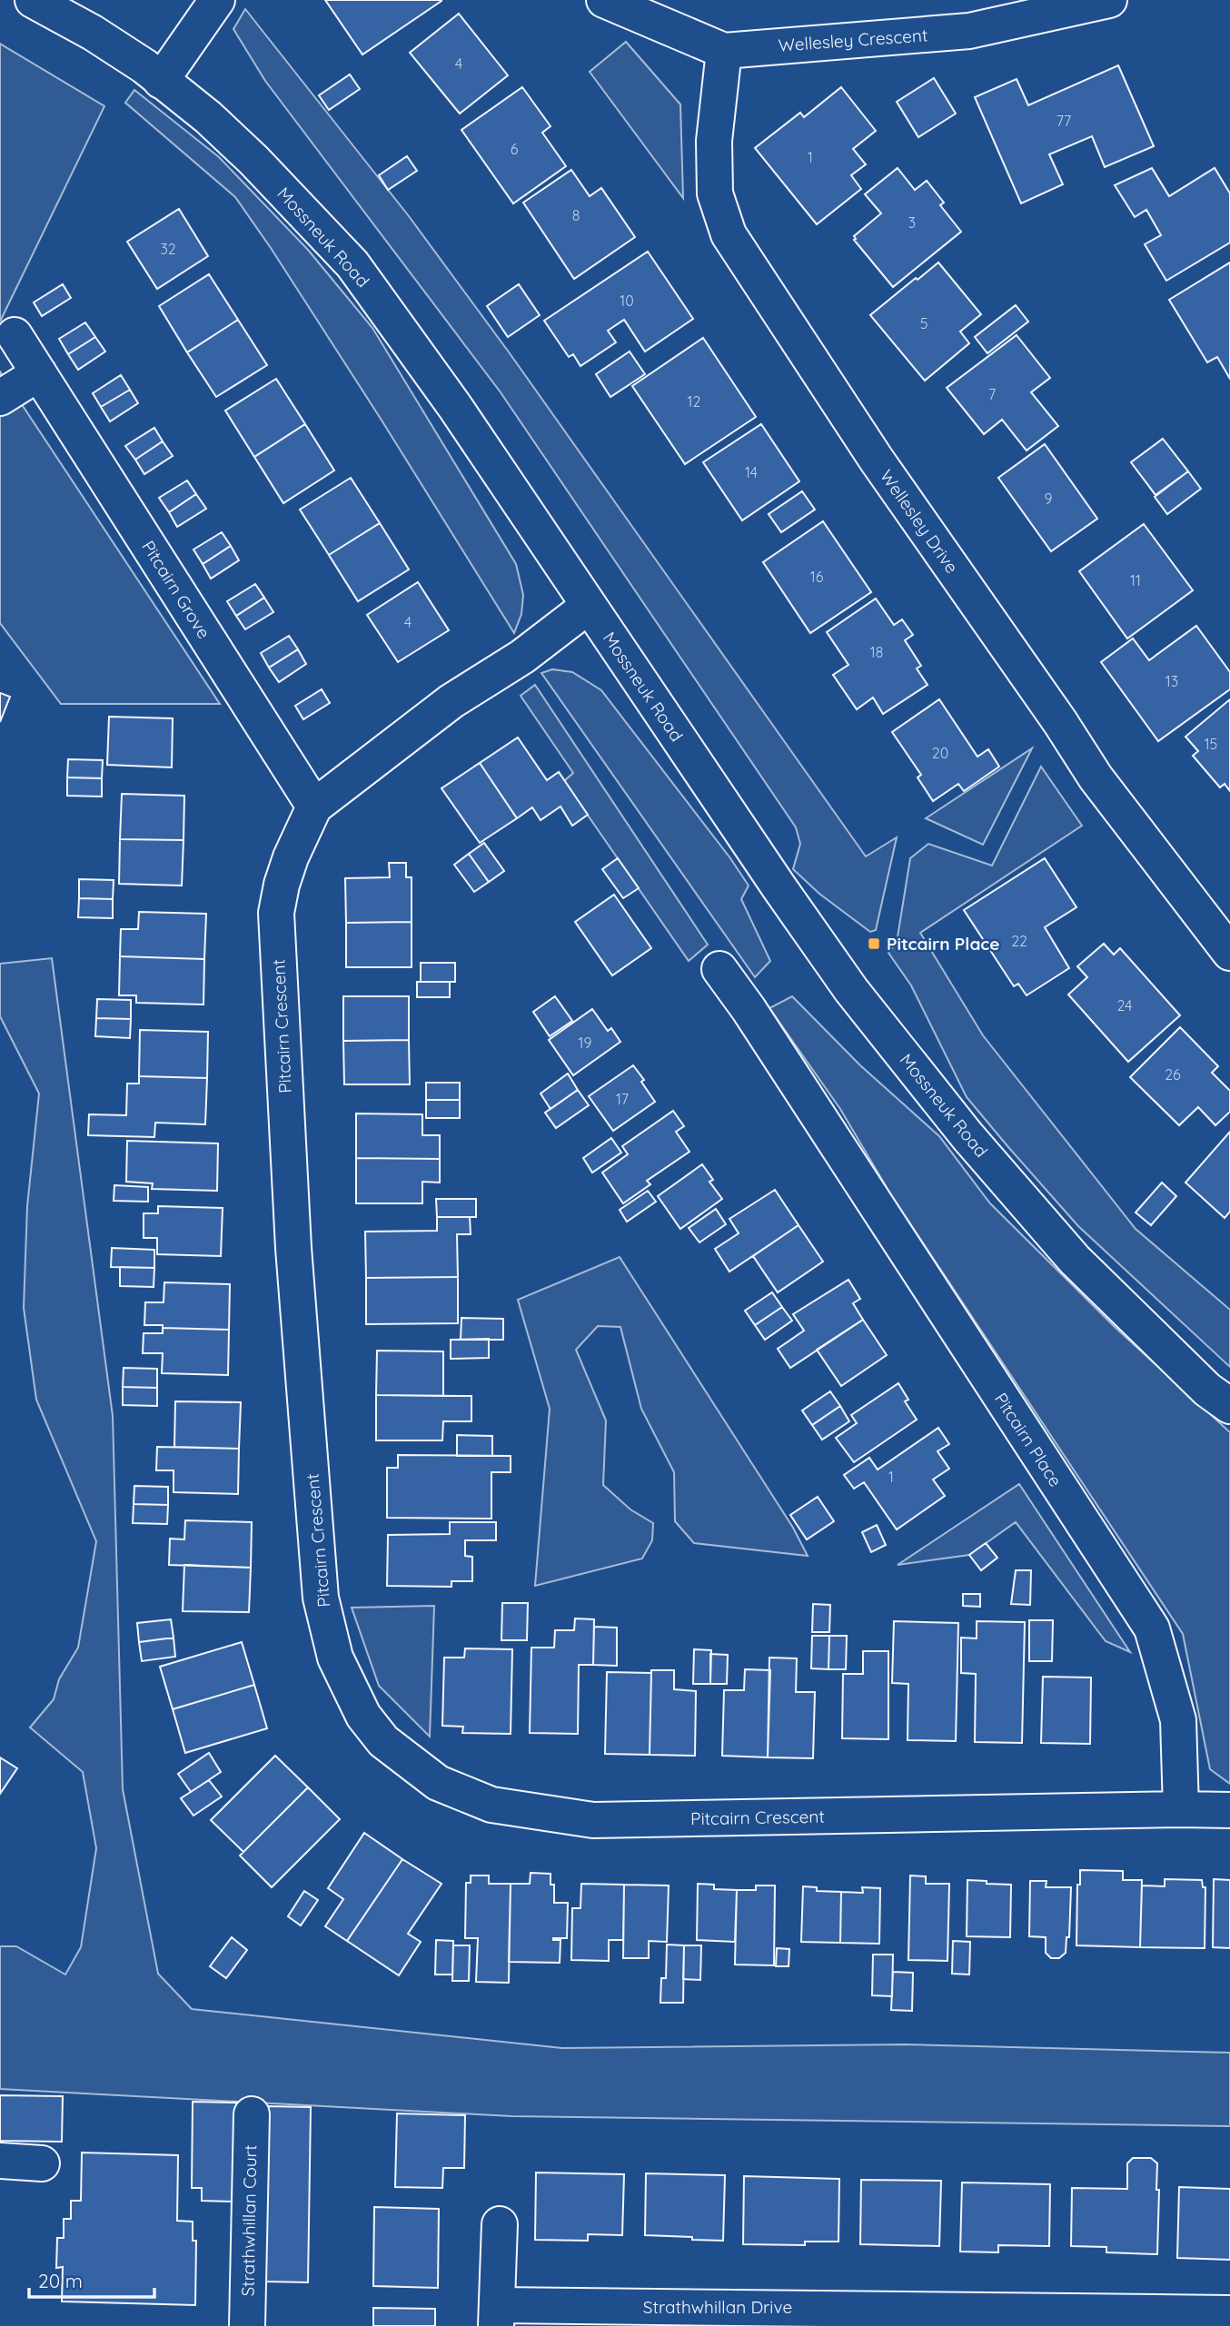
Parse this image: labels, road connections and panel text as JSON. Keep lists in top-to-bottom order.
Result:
{
  "streets": {
    "street": [
      "Wellesley Crescent",
      "Mossneuk Road",
      "Wellesley Drive",
      "Pitcairn Grove",
      "Pitcairn Crescent",
      "Pitcairn Place",
      "Strathwhillan Court",
      "Strathwhillan Drive"
    ]
  },
  "crossings": [
    ["Wellesley Crescent", "Wellesley Drive"],
    ["Mossneuk Road", "Pitcairn Crescent"],
    ["Pitcairn Grove", "Pitcairn Crescent"],
    ["Pitcairn Crescent", "Pitcairn Place"]
  ],
  "places": {
    "transit": ["Pitcairn Place"]
  },
  "house_numbers": [
    "4",
    "77",
    "6",
    "1",
    "8",
    "3",
    "32",
    "10",
    "5",
    "7",
    "12",
    "14",
    "9",
    "16",
    "11",
    "4",
    "18",
    "13",
    "15",
    "20",
    "22",
    "24",
    "19",
    "26",
    "17",
    "1"
  ],
  "scale_bar": "20 m"
}
